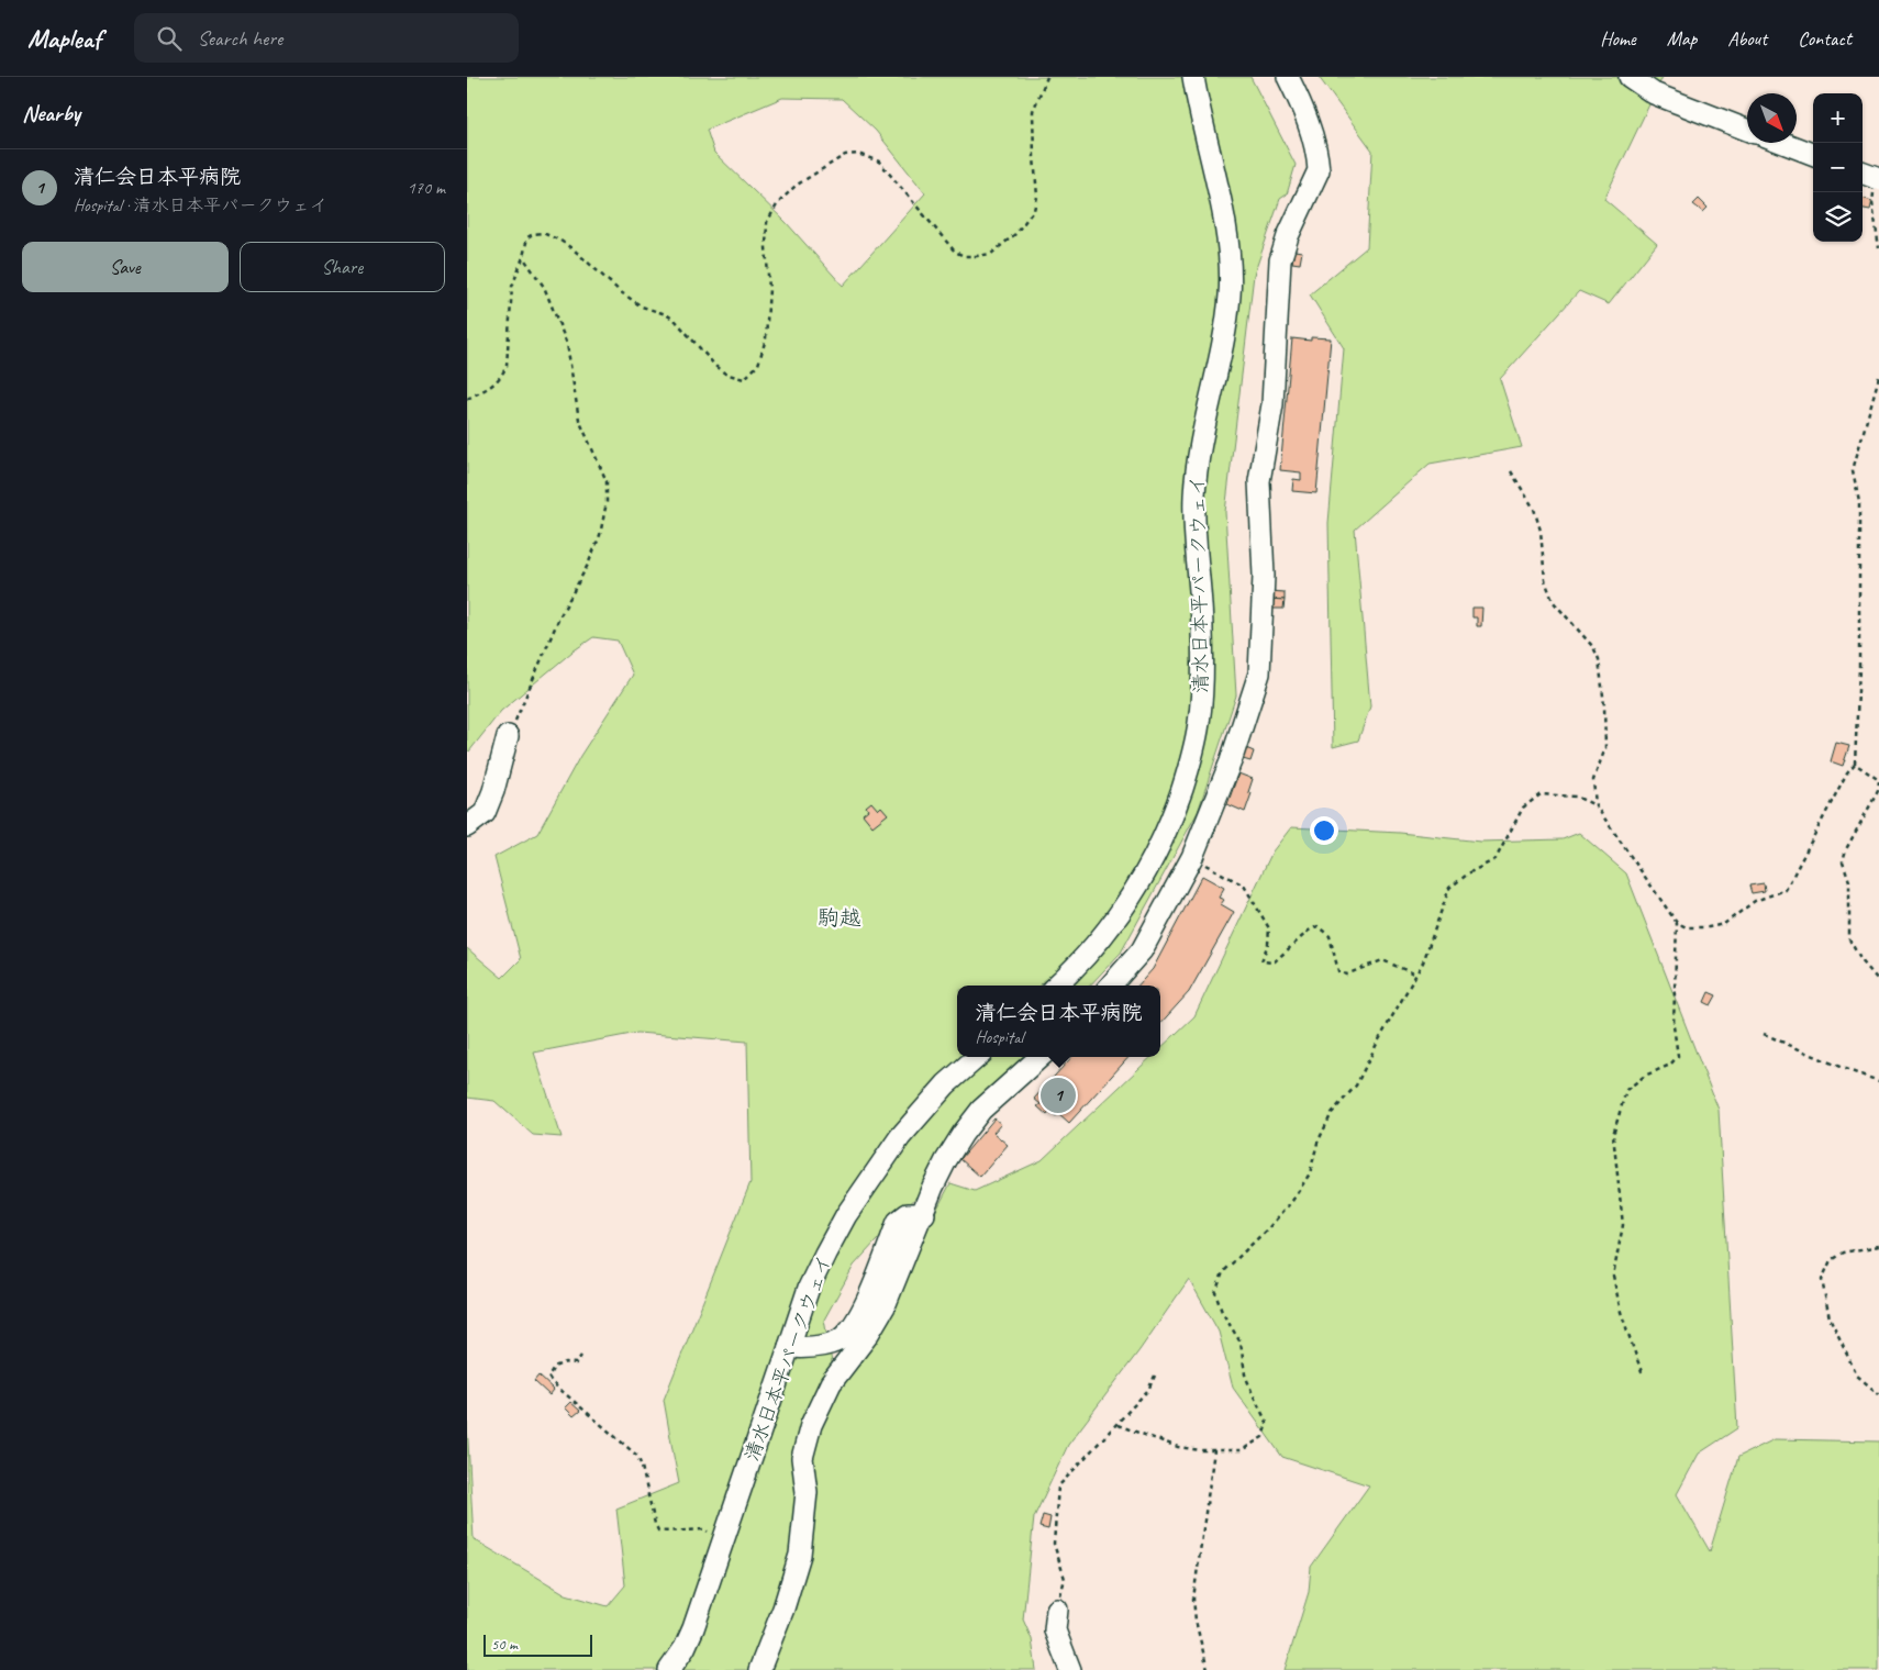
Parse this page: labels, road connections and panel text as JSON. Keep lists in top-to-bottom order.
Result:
{
  "streets": {
    "street": ["清水日本平パークウェイ"]
  },
  "districts": ["駒越"],
  "scale_bar": "50 m",
  "north": "bottom right",
  "page": {
    "header": "Mapleaf",
    "search": "Search here",
    "nav": [
      "Home",
      "Map",
      "About",
      "Contact"
    ],
    "heading": "Nearby",
    "map_buttons": ["+", "−"],
    "list": [
      {
        "mark": "1",
        "name": "清仁会日本平病院",
        "note": "Hospital · 清水日本平パークウェイ",
        "value": "170 m"
      }
    ],
    "buttons": ["Save", "Share"],
    "popup": ["清仁会日本平病院", "Hospital"],
    "pins": "1",
    "scale": "50 m"
  }
}
